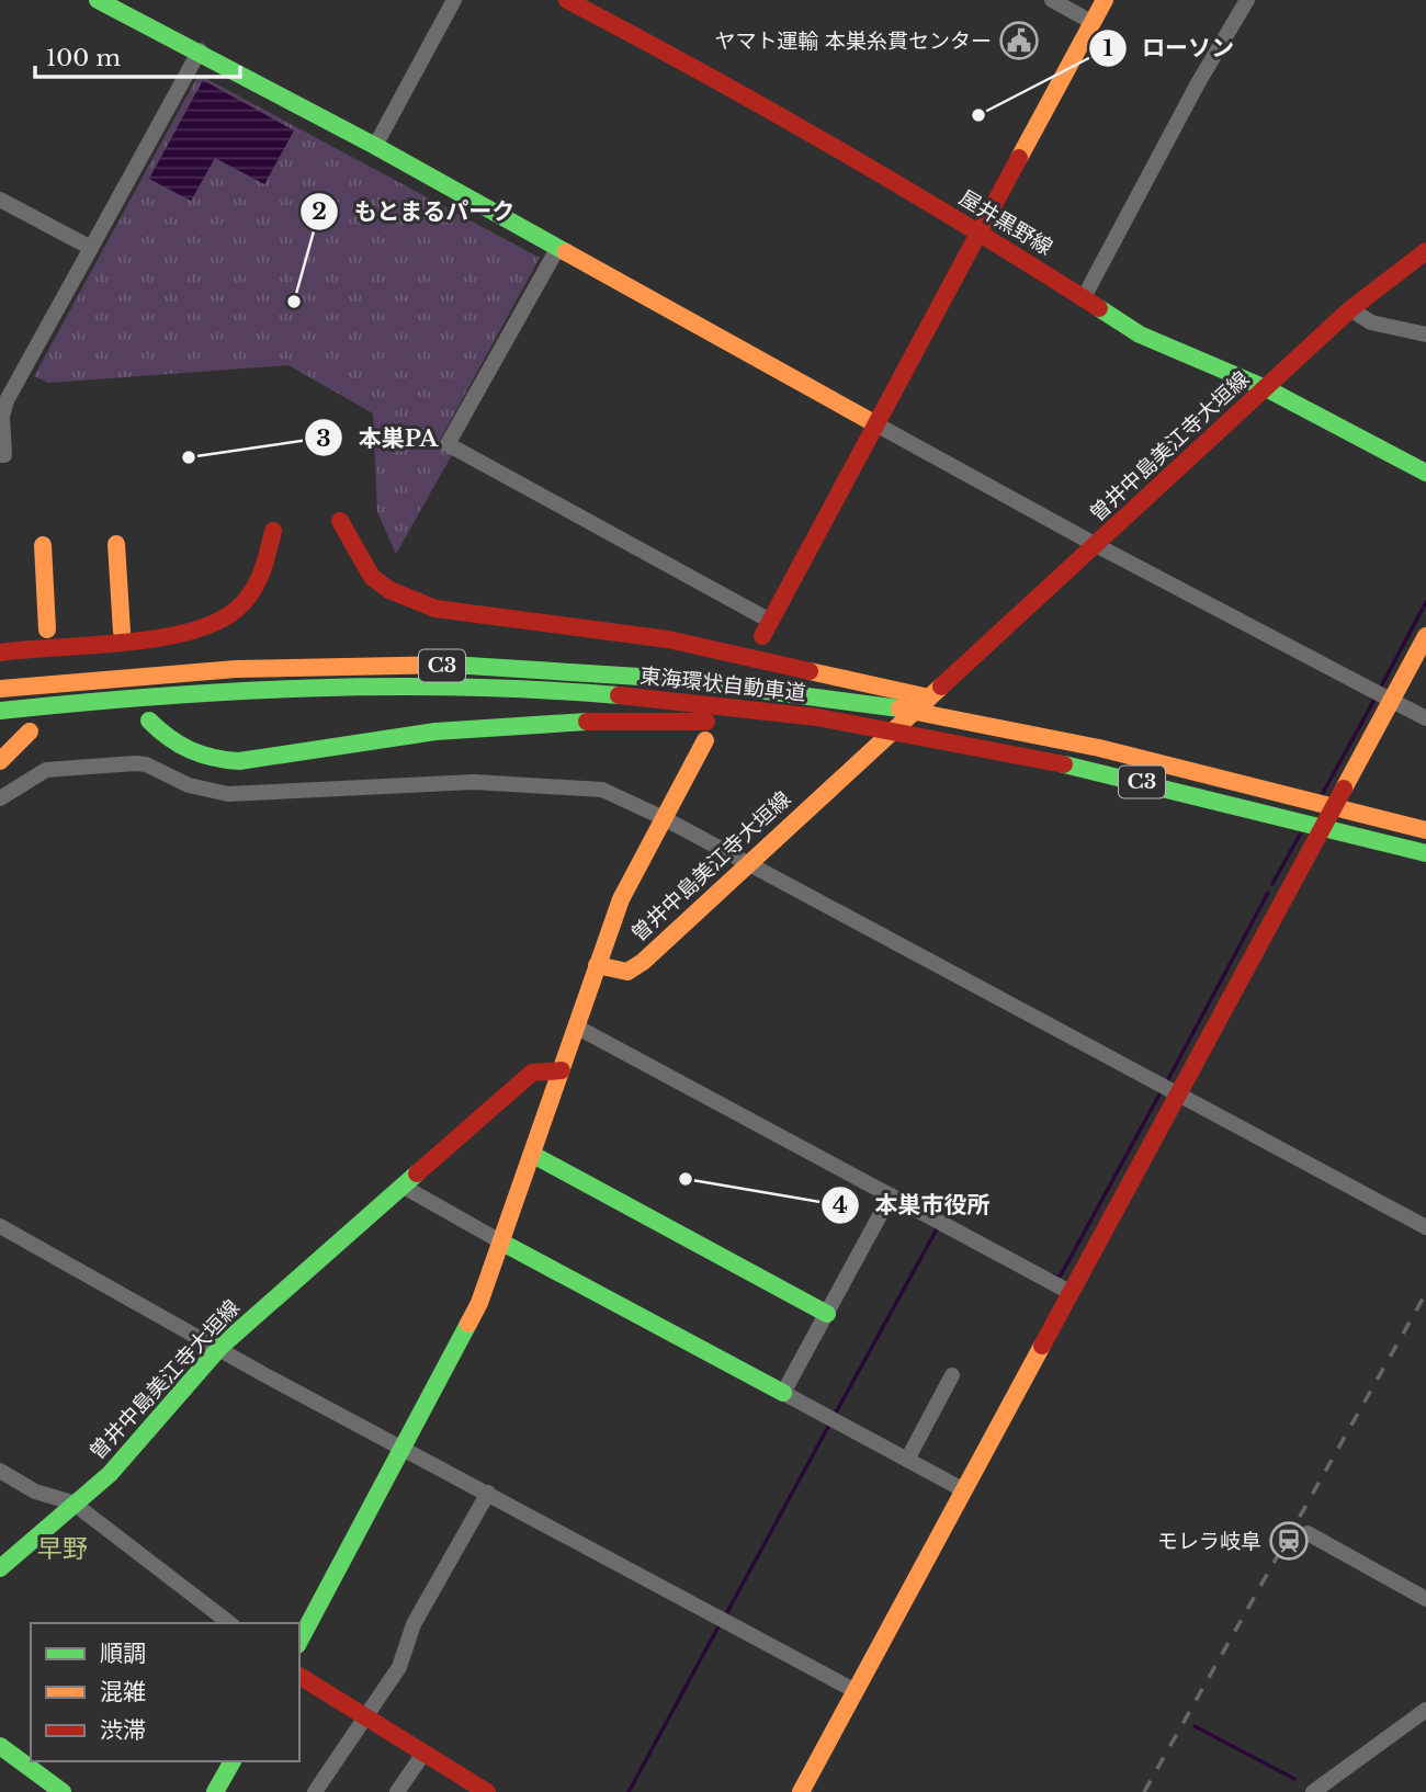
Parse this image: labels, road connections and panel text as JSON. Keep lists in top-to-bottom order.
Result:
{
  "streets": {
    "main road": [
      "屋井黒野線",
      "曽井中島美江寺大垣線",
      "C3",
      "東海環状自動車道"
    ]
  },
  "crossings": [
    ["屋井黒野線", "曽井中島美江寺大垣線"]
  ],
  "districts": ["早野"],
  "places": {
    "public building": ["ヤマト運輸 本巣糸貫センター"],
    "other": [
      "ローソン",
      "もとまるパーク",
      "本巣PA",
      "本巣市役所"
    ],
    "station": ["モレラ岐阜"]
  },
  "legend": ["順調", "混雑", "渋滞"],
  "scale_bar": "100 m"
}
